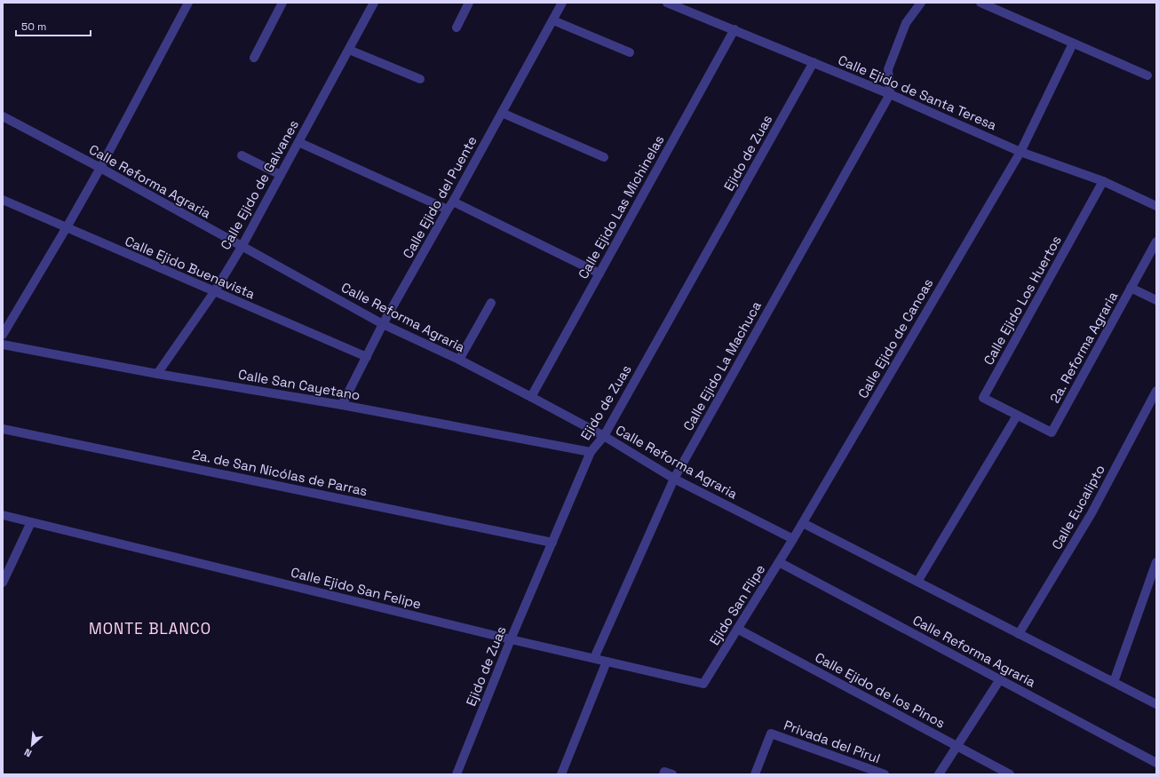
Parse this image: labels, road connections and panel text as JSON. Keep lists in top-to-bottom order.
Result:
{
  "streets": {
    "street": [
      "Calle Ejido de Santa Teresa",
      "Ejido de Zuas",
      "Calle Reforma Agraria",
      "Calle Ejido de Galvanes",
      "Calle Ejido del Puente",
      "Calle Ejido Las Michinelas",
      "Calle Ejido Buenavista",
      "Calle Ejido Los Huertos",
      "Calle Ejido de Canoas",
      "2a. Reforma Agraria",
      "Calle Ejido La Machuca",
      "Calle San Cayetano",
      "2a. de San Nicólas de Parras",
      "Calle Eucalipto",
      "Calle Ejido San Felipe",
      "Ejido San Flipe",
      "Calle Ejido de los Pinos",
      "Privada del Pirul"
    ]
  },
  "crossings": [
    ["Calle Ejido de Santa Teresa", "Ejido de Zuas"],
    ["Calle Ejido de Santa Teresa", "Calle Ejido Las Michinelas"],
    ["Calle Ejido de Santa Teresa", "Calle Ejido Los Huertos"],
    ["Calle Ejido de Santa Teresa", "Calle Ejido de Canoas"],
    ["Calle Ejido de Santa Teresa", "Calle Ejido La Machuca"],
    ["Ejido de Zuas", "Calle Reforma Agraria"],
    ["Ejido de Zuas", "Calle San Cayetano"],
    ["Ejido de Zuas", "2a. de San Nicólas de Parras"],
    ["Ejido de Zuas", "Calle Ejido San Felipe"],
    ["Calle Reforma Agraria", "Calle Ejido de Galvanes"],
    ["Calle Reforma Agraria", "Calle Ejido del Puente"],
    ["Calle Reforma Agraria", "Calle Ejido Las Michinelas"],
    ["Calle Reforma Agraria", "Calle Ejido de Canoas"],
    ["Calle Reforma Agraria", "Calle Ejido La Machuca"],
    ["Calle Reforma Agraria", "Ejido San Flipe"],
    ["Calle Ejido de Galvanes", "Calle Ejido Buenavista"],
    ["Calle Ejido de Galvanes", "Calle San Cayetano"],
    ["Calle Ejido del Puente", "Calle Ejido Buenavista"],
    ["Calle Ejido del Puente", "Calle San Cayetano"],
    ["Calle Ejido Los Huertos", "2a. Reforma Agraria"],
    ["Calle Ejido de Canoas", "Ejido San Flipe"],
    ["Calle Ejido La Machuca", "Calle Ejido San Felipe"],
    ["Calle Ejido San Felipe", "Ejido San Flipe"],
    ["Ejido San Flipe", "Calle Ejido de los Pinos"]
  ],
  "districts": ["MONTE BLANCO"],
  "scale_bar": "50 m",
  "north": "bottom left"
}
